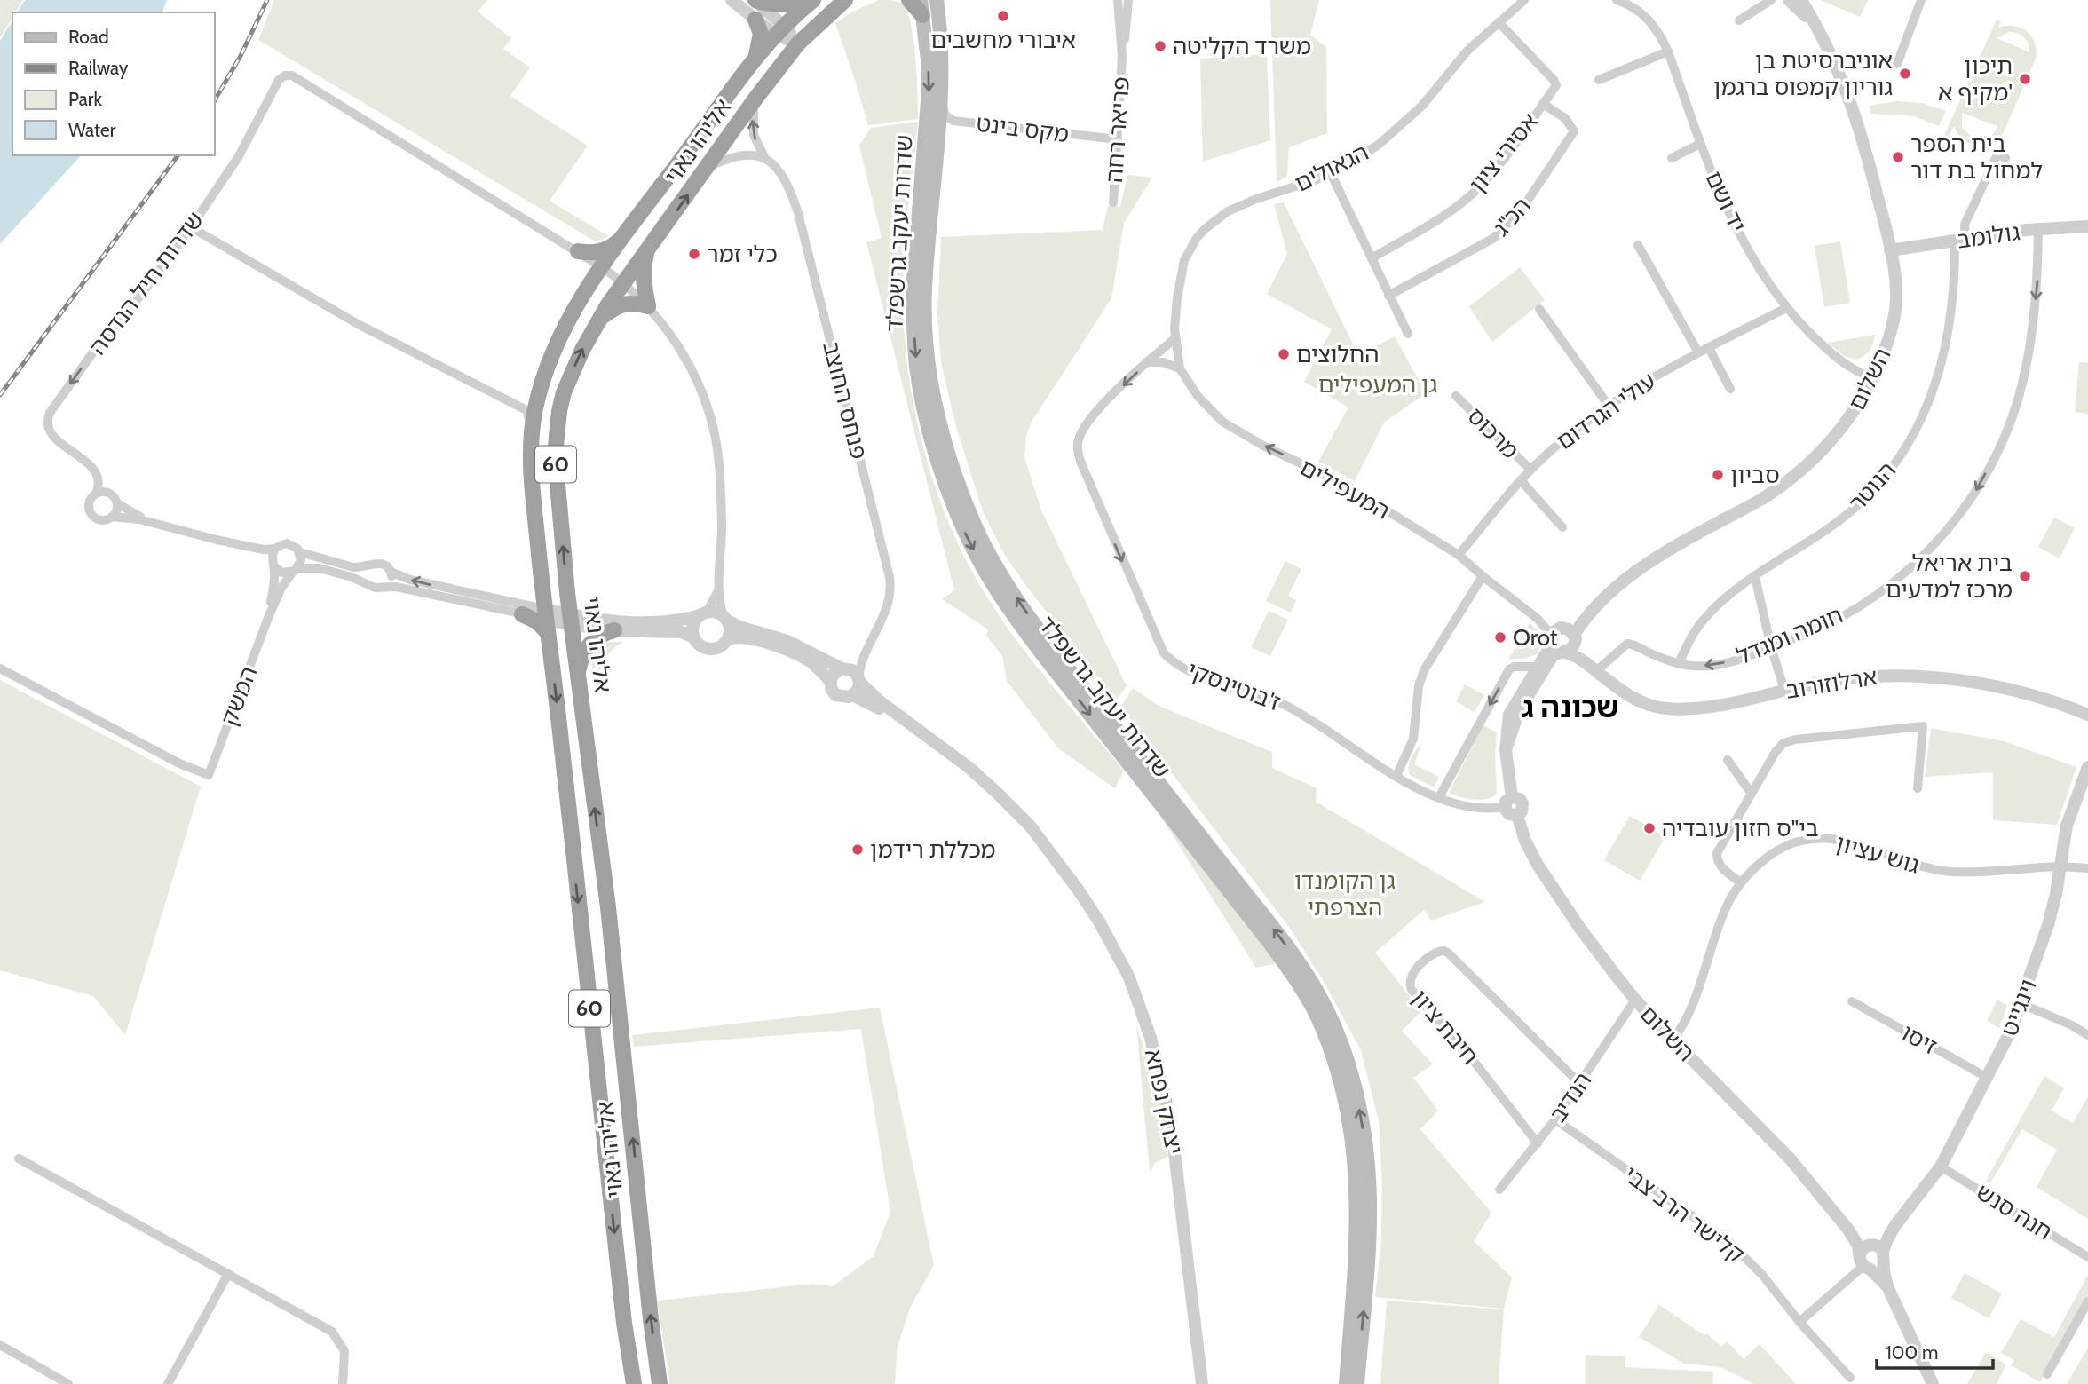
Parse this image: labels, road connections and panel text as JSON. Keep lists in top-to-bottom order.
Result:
{
  "streets": {
    "highway": ["אליהו נאוי", "60"],
    "main road": ["שדרות יעקב גרשפלד"],
    "street": [
      "מקס בינט",
      "פריאר רחה",
      "אסירי ציון",
      "הגאולים",
      "יד ושם",
      "הכ\"ג",
      "גולומב",
      "שדרות חיל הנדסה",
      "השלום",
      "פנחס החוצב",
      "עולי הגרדום",
      "מרכוס",
      "הנוטר",
      "המעפילים",
      "חומה ומגדל",
      "ארלוזורוב",
      "ז'בוטינסקי",
      "המשק",
      "גוש עציון",
      "וינגייט",
      "חיבת ציון",
      "זיסו",
      "הנדיב",
      "יצחק נפחא",
      "חנה סנש",
      "קלישר הרב צבי"
    ]
  },
  "crossings": [
    ["מקס בינט", "פריאר רחה"],
    ["מקס בינט", "שדרות יעקב גרשפלד"],
    ["אליהו נאוי", "פנחס החוצב"],
    ["אסירי ציון", "הגאולים"],
    ["אסירי ציון", "הכ\"ג"],
    ["הגאולים", "המעפילים"],
    ["הגאולים", "ז'בוטינסקי"],
    ["יד ושם", "השלום"],
    ["יד ושם", "עולי הגרדום"],
    ["גולומב", "השלום"],
    ["גולומב", "הנוטר"],
    ["גולומב", "חומה ומגדל"],
    ["השלום", "המעפילים"],
    ["השלום", "ארלוזורוב"],
    ["השלום", "ז'בוטינסקי"],
    ["השלום", "גוש עציון"],
    ["השלום", "וינגייט"],
    ["השלום", "הנדיב"],
    ["פנחס החוצב", "יצחק נפחא"],
    ["עולי הגרדום", "מרכוס"],
    ["עולי הגרדום", "המעפילים"],
    ["הנוטר", "חומה ומגדל"],
    ["המעפילים", "ארלוזורוב"],
    ["המעפילים", "ז'בוטינסקי"],
    ["חומה ומגדל", "ארלוזורוב"],
    ["גוש עציון", "וינגייט"],
    ["וינגייט", "זיסו"],
    ["וינגייט", "חנה סנש"],
    ["חיבת ציון", "הנדיב"],
    ["הנדיב", "קלישר הרב צבי"]
  ],
  "one_way": ["המעפילים", "חומה ומגדל", "ז'בוטינסקי"],
  "districts": ["שכונה ג"],
  "parks": ["גן המעפילים", "גן הקומנדו הצרפתי"],
  "places": [
    "איבורי מחשבים",
    "משרד הקליטה",
    "אוניברסיטת בן גוריון קמפוס ברגמן",
    "תיכון מקיף א'",
    "בית הספר למחול בת דור",
    "כלי זמר",
    "החלוצים",
    "סביון",
    "בית אריאל מרכז למדעים",
    "Orot",
    "בי\"ס חזון עובדיה",
    "מכללת רידמן"
  ],
  "legend": [
    "Road",
    "Railway",
    "Park",
    "Water"
  ],
  "scale_bar": "100 m"
}
